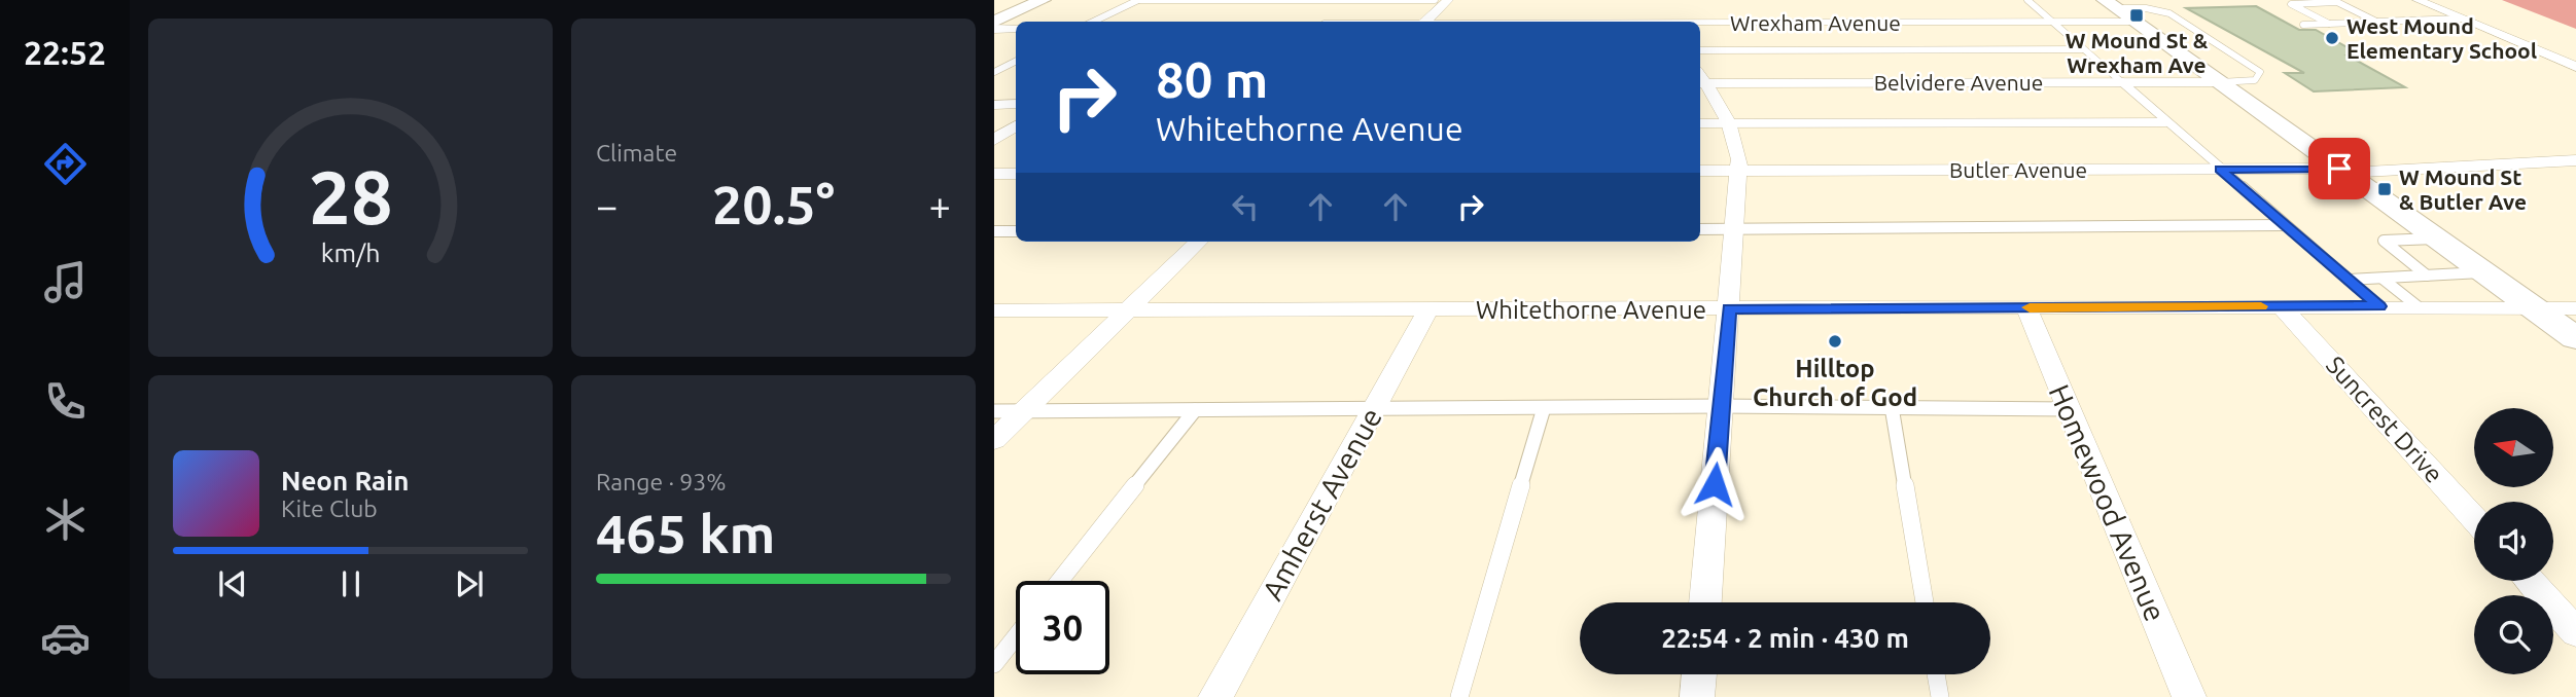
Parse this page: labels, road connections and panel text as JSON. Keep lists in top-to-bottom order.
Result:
{
  "streets": {
    "street": [
      "Wrexham Avenue",
      "Belvidere Avenue",
      "Butler Avenue",
      "Whitethorne Avenue",
      "Suncrest Drive",
      "Homewood Avenue",
      "Amherst Avenue"
    ]
  },
  "crossings": [
    ["Whitethorne Avenue", "Suncrest Drive"],
    ["Whitethorne Avenue", "Homewood Avenue"],
    ["Whitethorne Avenue", "Amherst Avenue"]
  ],
  "places": {
    "transit": ["W Mound St & Wrexham Ave", "W Mound St & Butler Ave"],
    "other": ["West Mound Elementary School", "Hilltop Church of God"]
  },
  "north": "left",
  "page": {
    "tabs": "22:52",
    "tile": [
      "Climate",
      ["Range · 93%", "465 km"]
    ],
    "turn": ["80 m", "Whitethorne Avenue"],
    "heat": ["−", "20.5°", "+"],
    "song": ["Neon Rain", "Kite Club"],
    "limit": "30",
    "trip": "22:54 · 2 min · 430 m",
    "gauge": ["28", "km/h"]
  }
}
